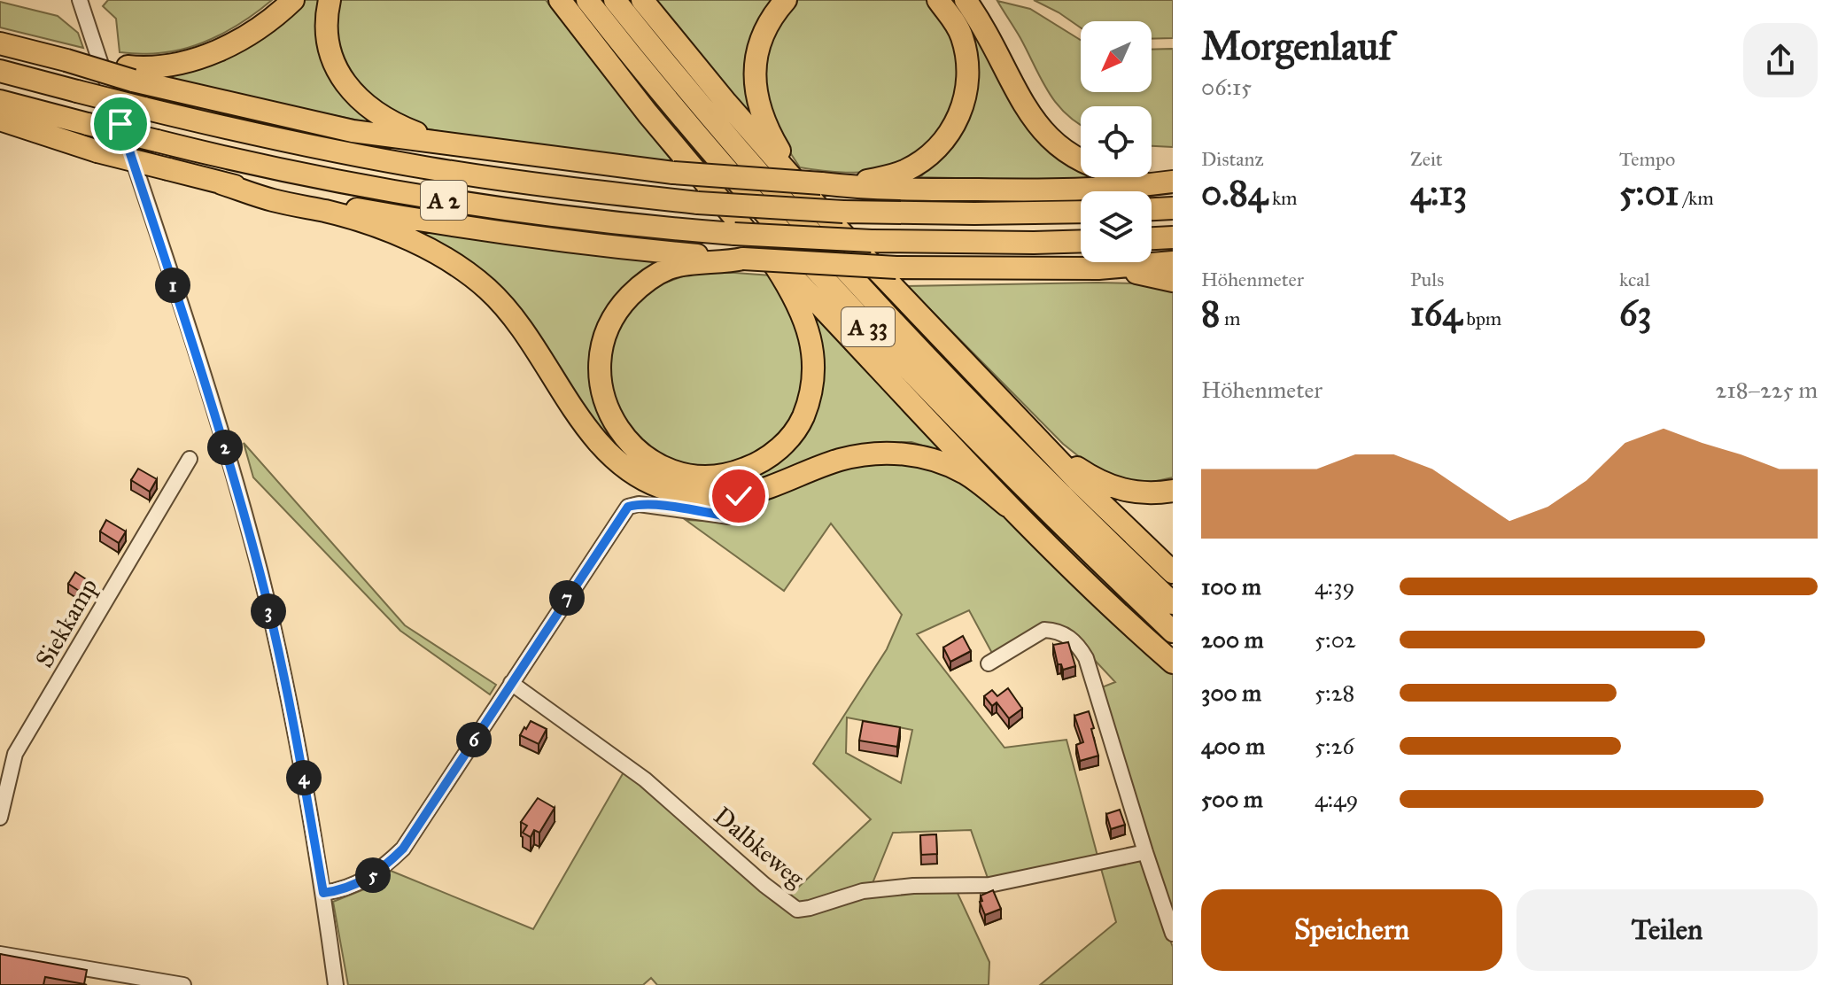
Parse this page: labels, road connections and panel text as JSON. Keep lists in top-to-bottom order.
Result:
{
  "streets": {
    "highway": ["A 2", "A 33"],
    "street": ["Siekkamp", "Dalbkeweg"]
  },
  "north": "bottom left",
  "page": {
    "heading": ["Morgenlauf", "06:15"],
    "stats": [
      ["Distanz", "0.84 km"],
      ["Zeit", "4:13"],
      ["Tempo", "5:01 /km"],
      ["Höhenmeter", "8 m"],
      ["Puls", "164 bpm"],
      ["kcal", "63"]
    ],
    "pins": [
      "1",
      "2",
      "7",
      "3",
      "6",
      "4",
      "5"
    ],
    "chart": ["Höhenmeter", "218–225 m"],
    "list": [
      {
        "name": "100 m",
        "note": "4:39"
      },
      {
        "name": "200 m",
        "note": "5:02"
      },
      {
        "name": "300 m",
        "note": "5:28"
      },
      {
        "name": "400 m",
        "note": "5:26"
      },
      {
        "name": "500 m",
        "note": "4:49"
      }
    ],
    "buttons": ["Speichern", "Teilen"]
  }
}
